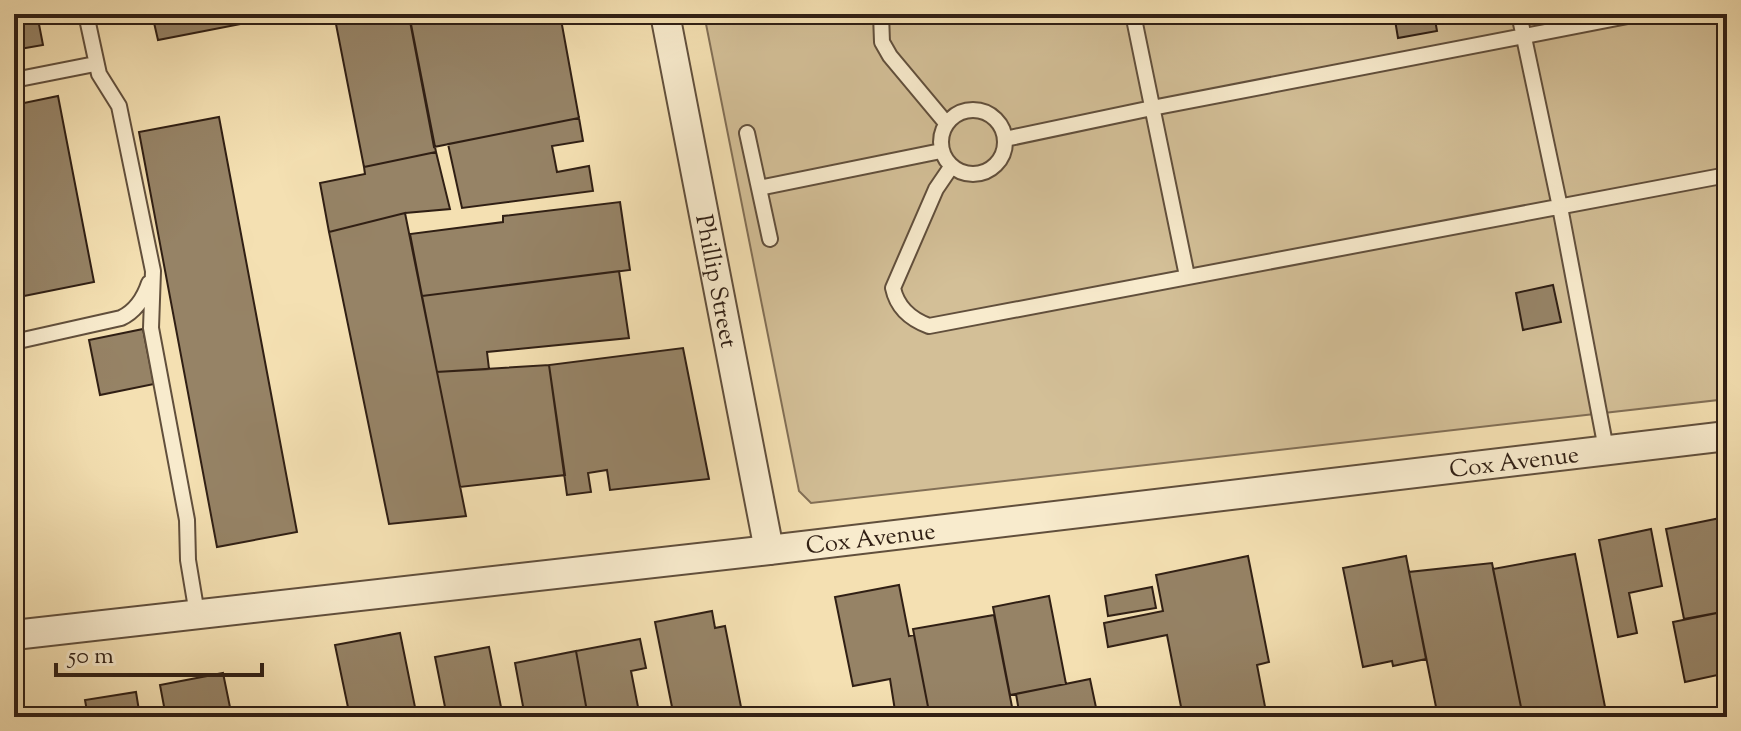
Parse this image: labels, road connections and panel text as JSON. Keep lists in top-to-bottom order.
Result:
{
  "streets": {
    "street": ["Phillip Street", "Cox Avenue"]
  },
  "crossings": [
    ["Phillip Street", "Cox Avenue"]
  ],
  "scale_bar": "50 m"
}
